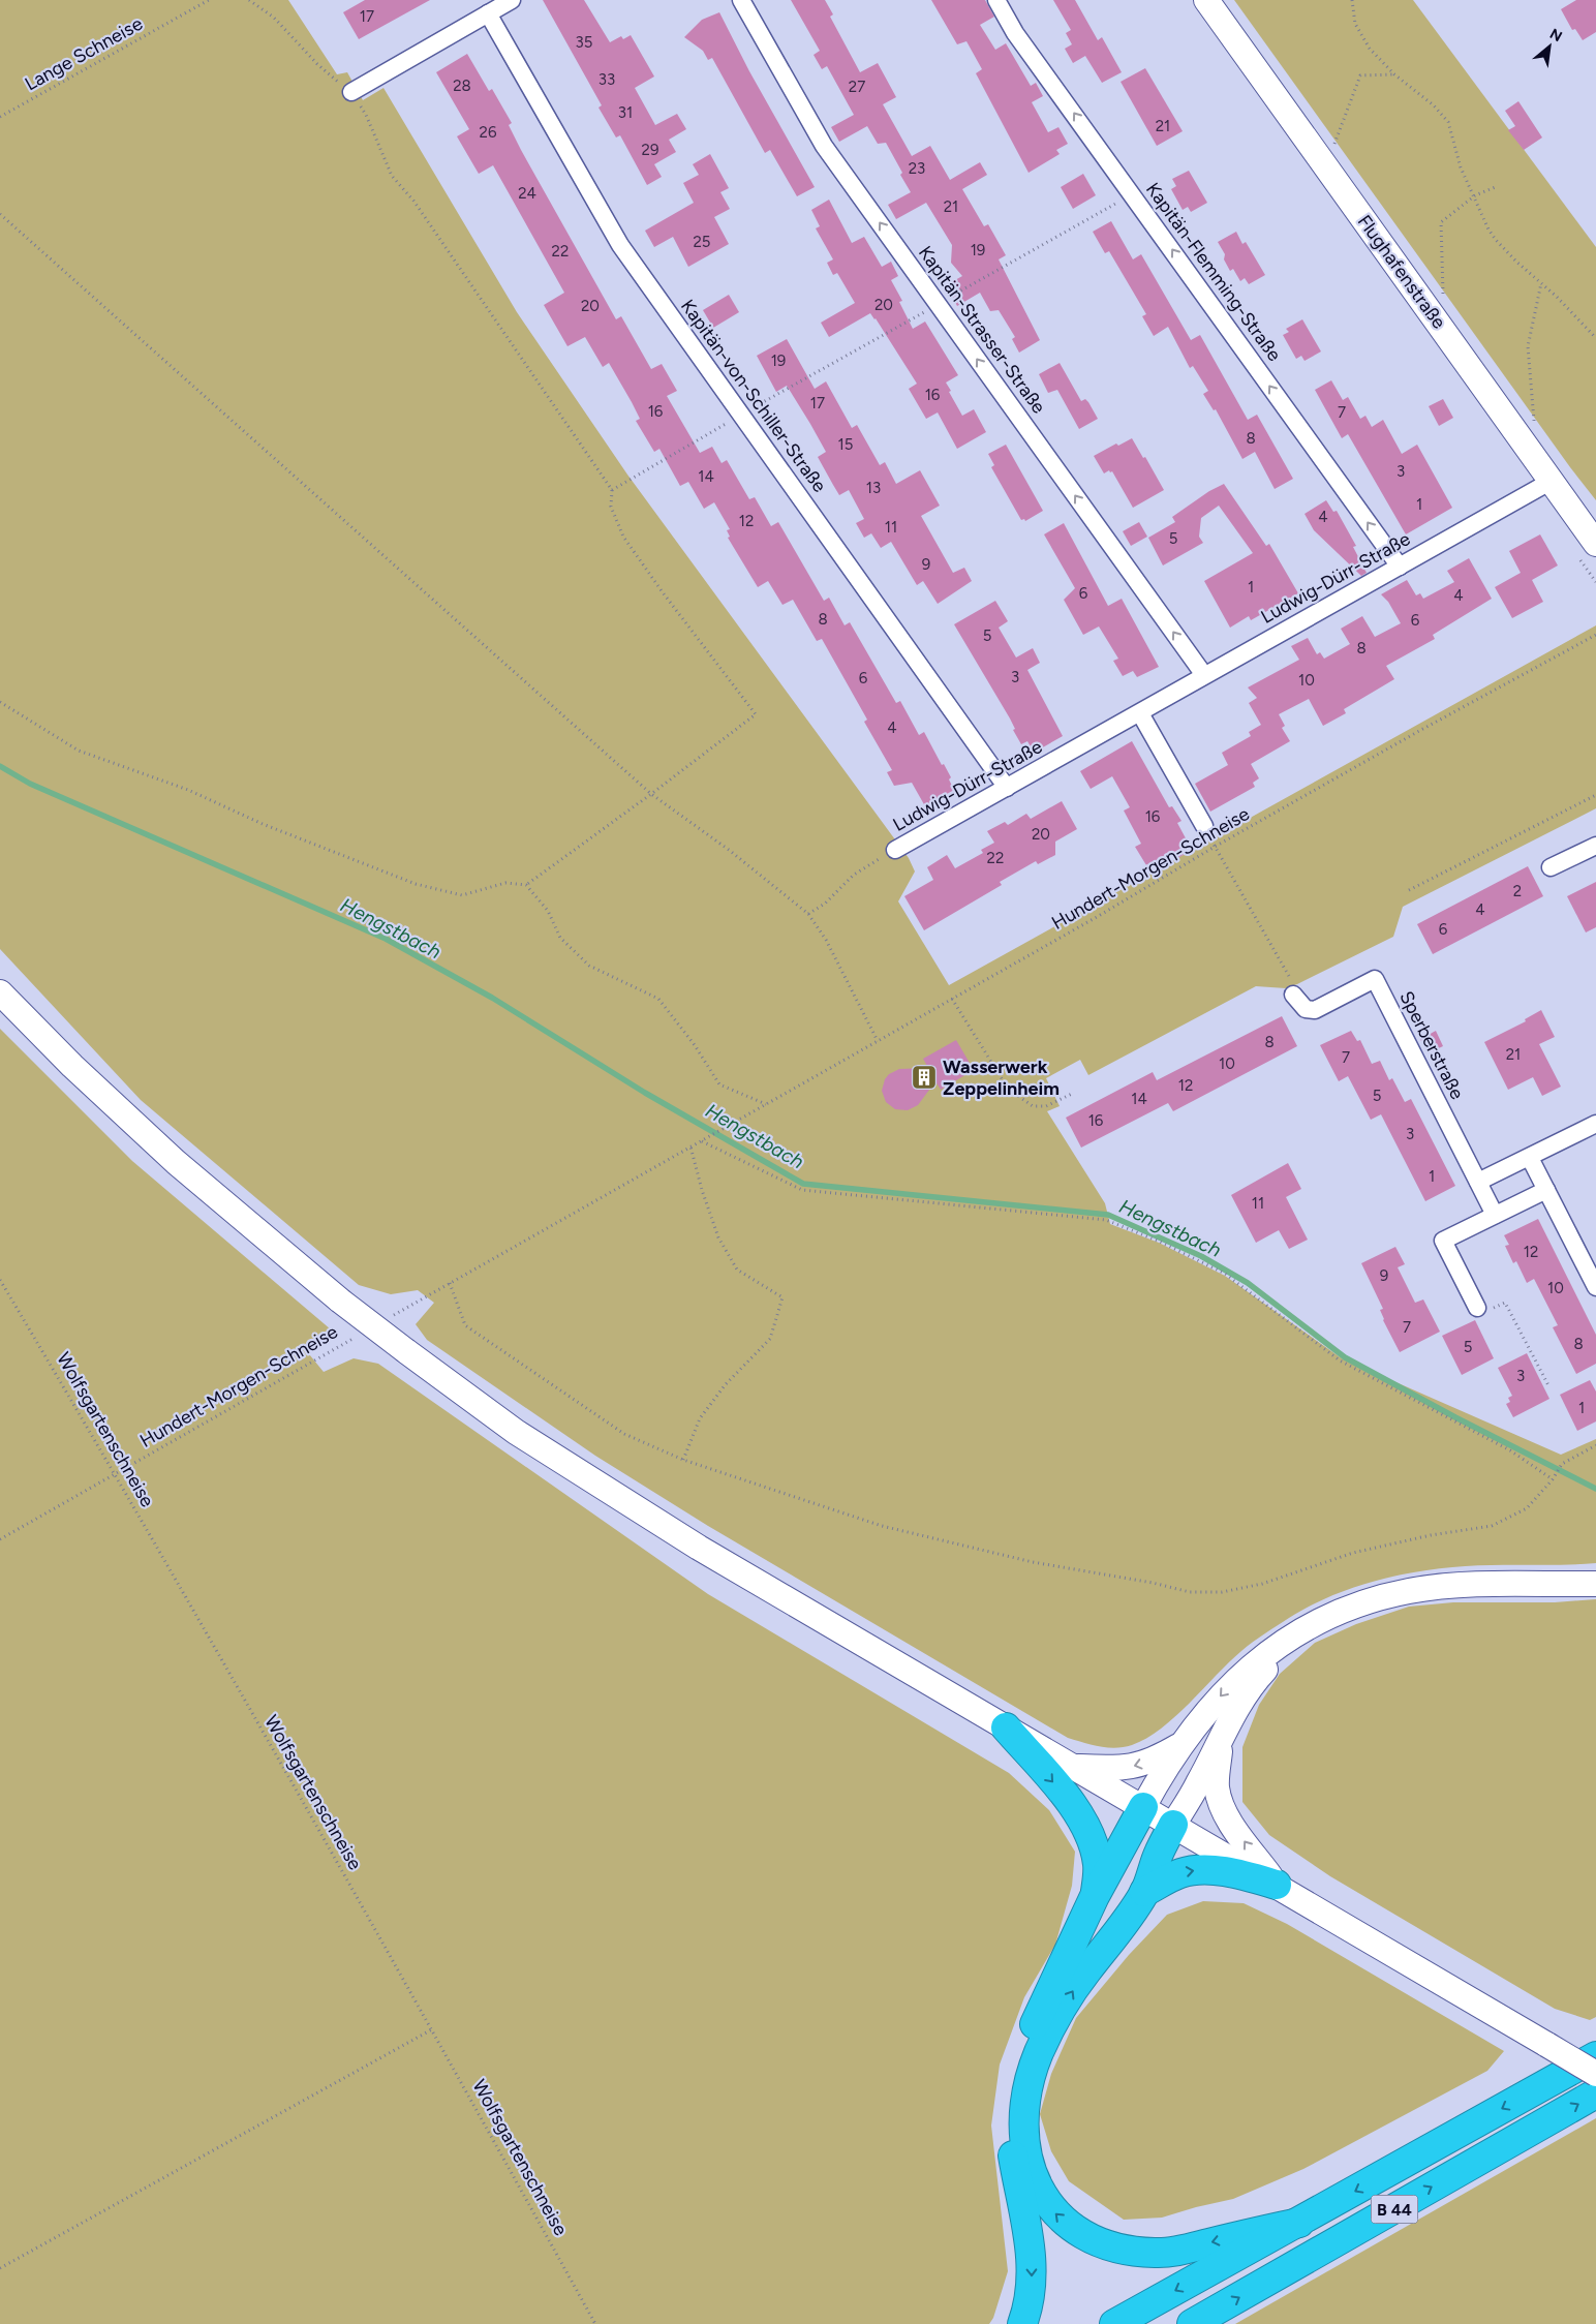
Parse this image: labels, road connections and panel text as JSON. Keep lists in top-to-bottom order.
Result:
{
  "streets": {
    "highway": ["B 44"],
    "main road": ["Flughafenstraße"],
    "street": [
      "Kapitän-Flemming-Straße",
      "Kapitän-Strasser-Straße",
      "Kapitän-von-Schiller-Straße",
      "Ludwig-Dürr-Straße",
      "Sperberstraße"
    ],
    "path": ["Lange Schneise", "Hundert-Morgen-Schneise", "Wolfsgartenschneise"]
  },
  "crossings": [
    ["Kapitän-Flemming-Straße", "Ludwig-Dürr-Straße"],
    ["Flughafenstraße", "Ludwig-Dürr-Straße"],
    ["Kapitän-Strasser-Straße", "Ludwig-Dürr-Straße"],
    ["Kapitän-von-Schiller-Straße", "Ludwig-Dürr-Straße"],
    ["Hundert-Morgen-Schneise", "Wolfsgartenschneise"]
  ],
  "one_way": ["Kapitän-Flemming-Straße", "Kapitän-Strasser-Straße"],
  "water": ["Hengstbach"],
  "places": {
    "building": ["Wasserwerk Zeppelinheim"]
  },
  "house_numbers": [
    "17",
    "35",
    "33",
    "28",
    "27",
    "31",
    "21",
    "26",
    "29",
    "23",
    "24",
    "21",
    "25",
    "19",
    "22",
    "20",
    "20",
    "19",
    "16",
    "17",
    "16",
    "7",
    "8",
    "15",
    "3",
    "14",
    "13",
    "1",
    "4",
    "12",
    "11",
    "5",
    "9",
    "1",
    "6",
    "4",
    "8",
    "6",
    "5",
    "8",
    "3",
    "6",
    "10",
    "4",
    "16",
    "20",
    "22",
    "2",
    "4",
    "6",
    "8",
    "21",
    "7",
    "10",
    "12",
    "5",
    "14",
    "16",
    "3",
    "1",
    "11",
    "12",
    "9",
    "10",
    "7",
    "8",
    "5",
    "3",
    "1"
  ],
  "north": "top right"
}
